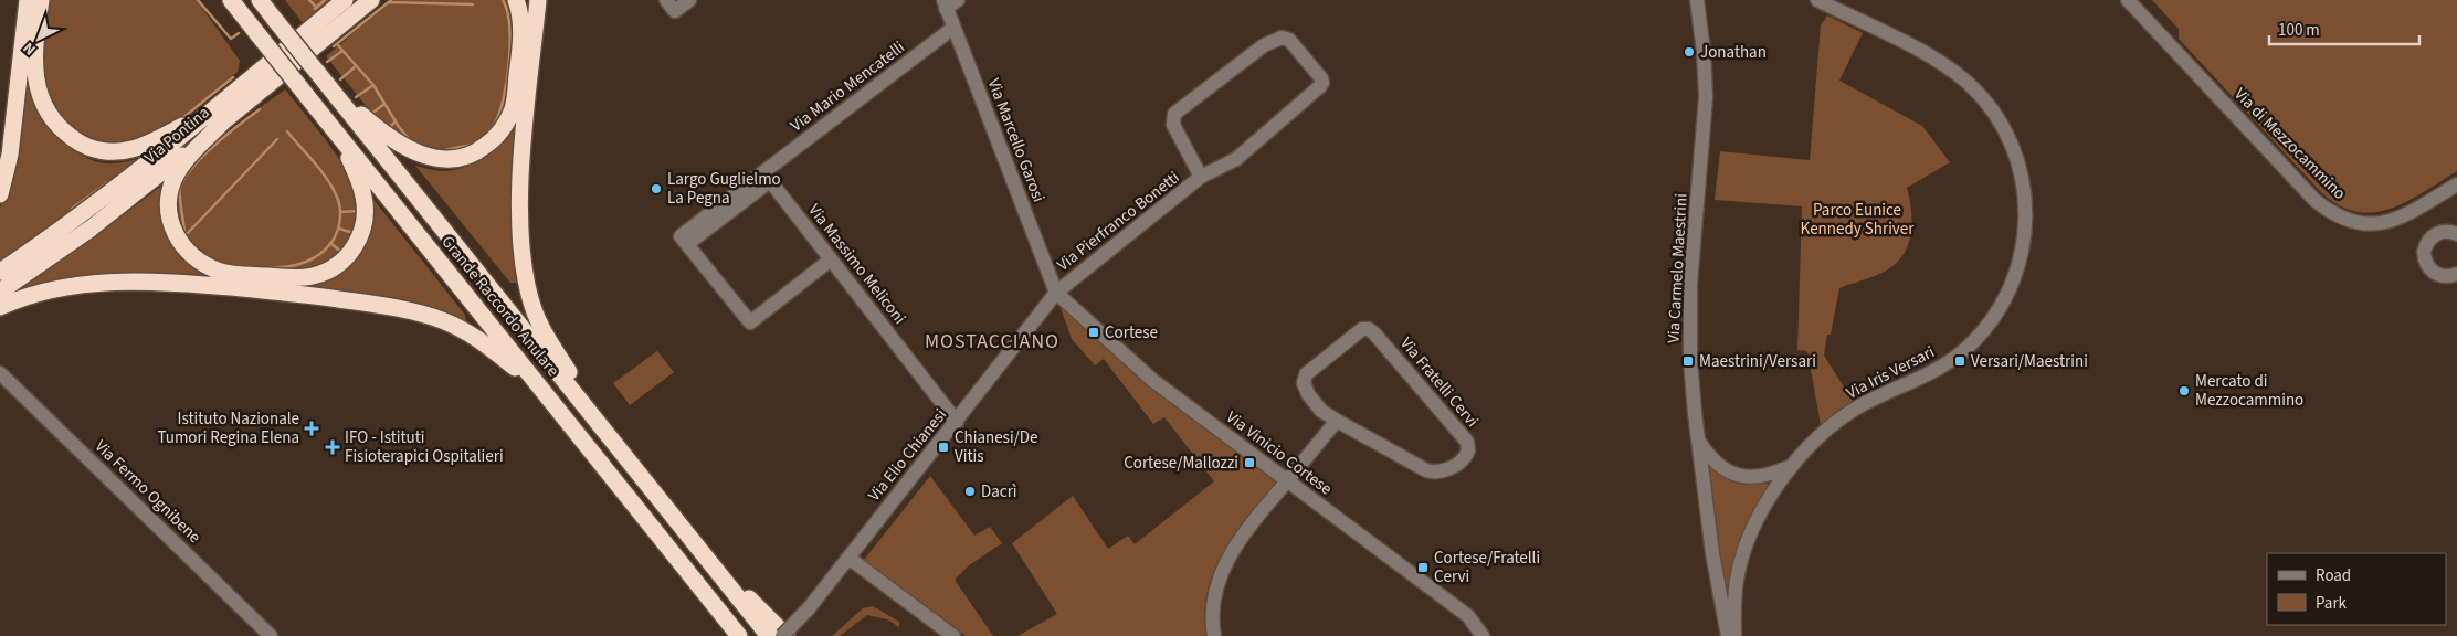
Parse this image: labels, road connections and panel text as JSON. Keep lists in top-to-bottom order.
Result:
{
  "streets": {
    "highway": ["Via Pontina", "Grande Raccordo Anulare"],
    "street": [
      "Via Mario Mencatelli",
      "Via Marcello Garosi",
      "Via di Mezzocammino",
      "Via Pierfranco Bonetti",
      "Via Massimo Meliconi",
      "Via Carmelo Maestrini",
      "Via Iris Versari",
      "Via Fratelli Cervi",
      "Via Vinicio Cortese",
      "Via Elio Chianesi",
      "Via Fermo Ognibene"
    ]
  },
  "crossings": [
    ["Via Mario Mencatelli", "Via Marcello Garosi"],
    ["Via Mario Mencatelli", "Via Massimo Meliconi"],
    ["Via Marcello Garosi", "Via Pierfranco Bonetti"],
    ["Via Marcello Garosi", "Via Vinicio Cortese"],
    ["Via Marcello Garosi", "Via Elio Chianesi"],
    ["Via Pierfranco Bonetti", "Via Vinicio Cortese"],
    ["Via Pierfranco Bonetti", "Via Elio Chianesi"],
    ["Via Massimo Meliconi", "Via Elio Chianesi"],
    ["Via Vinicio Cortese", "Via Elio Chianesi"]
  ],
  "districts": ["MOSTACCIANO"],
  "parks": ["Parco Eunice Kennedy Shriver"],
  "places": {
    "other": [
      "Jonathan",
      "Largo Guglielmo La Pegna",
      "Mercato di Mezzocammino",
      "Dacrì"
    ],
    "transit": [
      "Cortese",
      "Maestrini/Versari",
      "Versari/Maestrini",
      "Chianesi/De Vitis",
      "Cortese/Mallozzi",
      "Cortese/Fratelli Cervi"
    ],
    "health": ["Istituto Nazionale Tumori Regina Elena", "IFO - Istituti Fisioterapici Ospitalieri"]
  },
  "legend": ["Road", "Park"],
  "scale_bar": "100 m",
  "north": "bottom left"
}
